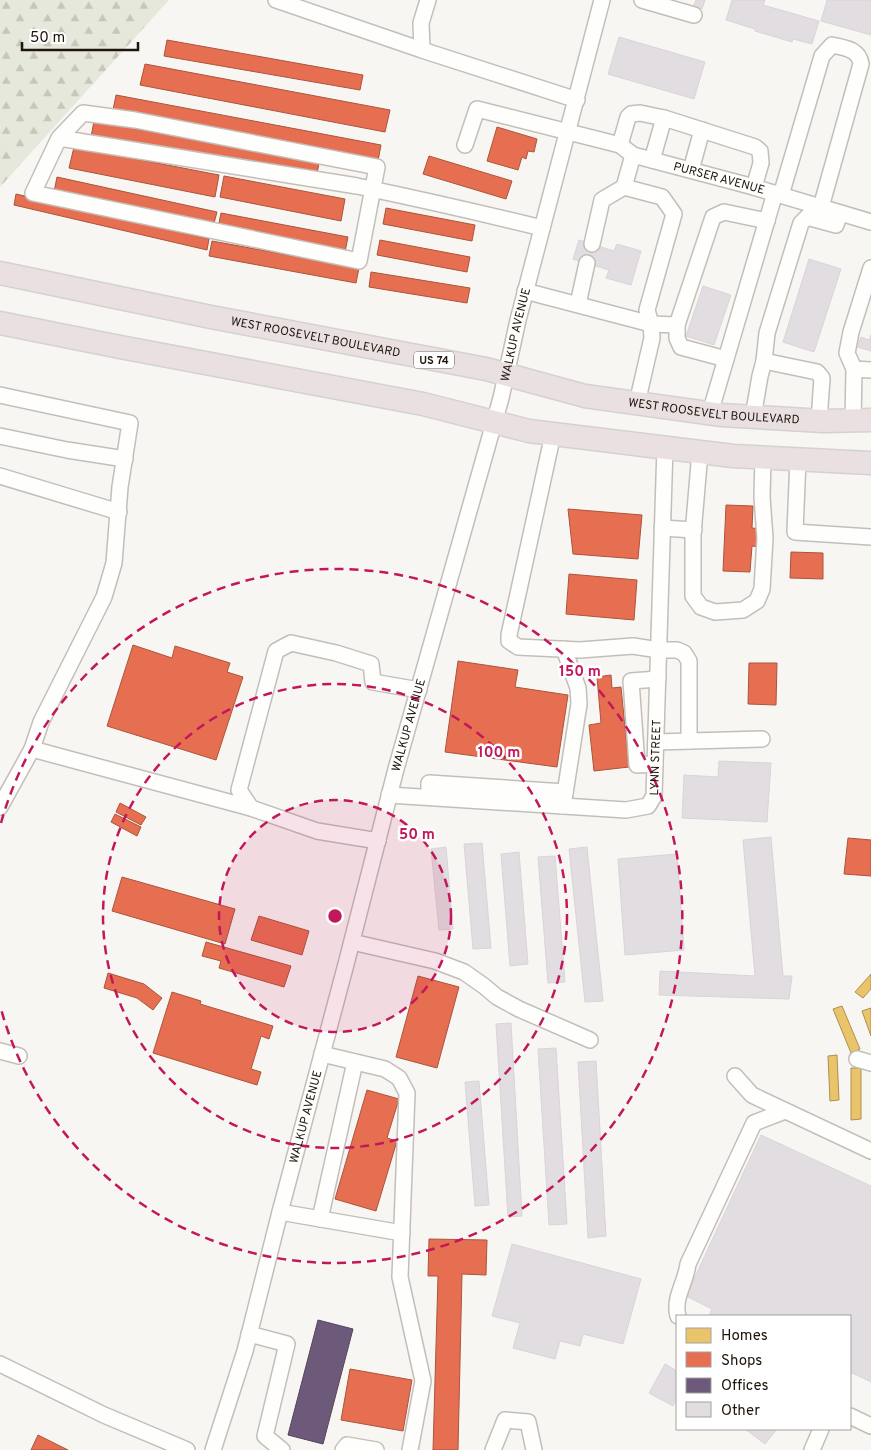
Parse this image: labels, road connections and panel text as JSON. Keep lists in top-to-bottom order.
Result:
{
  "streets": {
    "highway": ["WEST ROOSEVELT BOULEVARD", "US 74"],
    "street": ["PURSER AVENUE", "WALKUP AVENUE", "LYNN STREET"]
  },
  "crossings": [
    ["PURSER AVENUE", "WALKUP AVENUE"],
    ["WALKUP AVENUE", "WEST ROOSEVELT BOULEVARD"],
    ["WALKUP AVENUE", "LYNN STREET"]
  ],
  "legend": [
    "Homes",
    "Shops",
    "Offices",
    "Other"
  ],
  "scale_bar": "50 m",
  "rings": ["150 m", "100 m", "50 m"]
}
